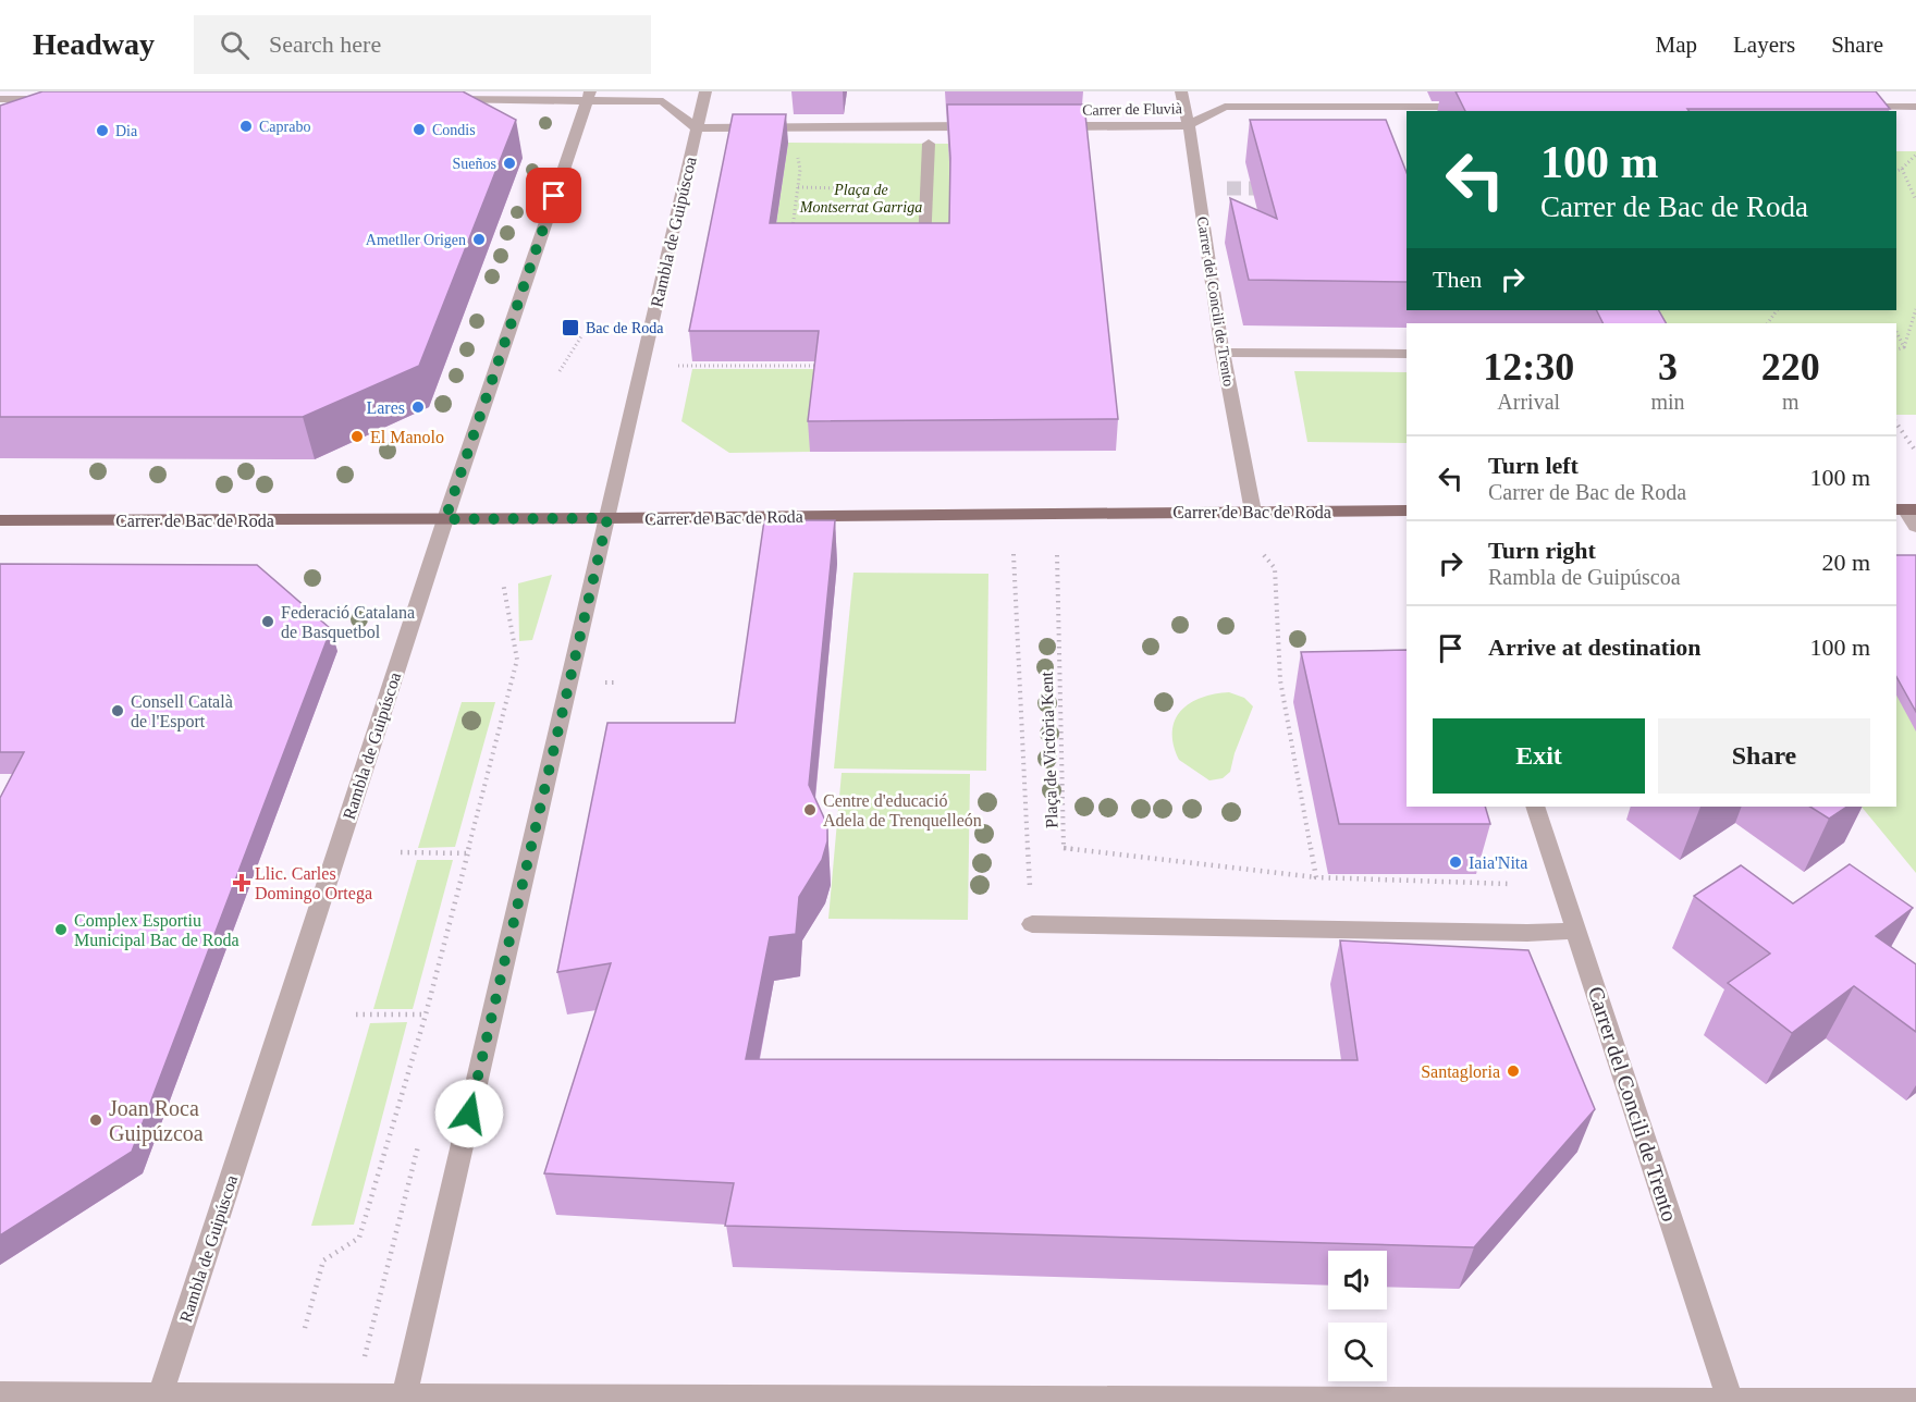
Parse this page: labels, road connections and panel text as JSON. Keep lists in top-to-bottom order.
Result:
{
  "streets": {
    "main road": ["Carrer de Bac de Roda"],
    "street": ["Carrer de Fluvià", "Rambla de Guipúscoa", "Carrer del Concili de Trento"],
    "path": ["Plaça de Victòria Kent"]
  },
  "crossings": [
    ["Carrer de Fluvià", "Carrer del Concili de Trento"],
    ["Rambla de Guipúscoa", "Carrer de Bac de Roda"],
    ["Carrer del Concili de Trento", "Carrer de Bac de Roda"]
  ],
  "parks": ["Plaça de Montserrat Garriga"],
  "places": {
    "other": [
      "Caprabo",
      "Condis",
      "Dia",
      "Sueños",
      "Ametller Origen",
      "Lares",
      "El Manolo",
      "Federació Catalana de Basquetbol",
      "Consell Català de l'Esport",
      "Centre d'educació Adela de Trenquelleón",
      "Iaia'Nita",
      "Complex Esportiu Municipal Bac de Roda",
      "Santagloria",
      "Joan Roca Guipúzcoa"
    ],
    "transit": ["Bac de Roda"],
    "health": ["Llic. Carles Domingo Ortega"]
  },
  "page": {
    "header": "Headway",
    "search": "Search here",
    "nav": ["Map", "Layers", "Share"],
    "turn": ["100 m", "Carrer de Bac de Roda"],
    "then": "Then",
    "eta": [
      "12:30",
      "Arrival",
      "3",
      "min",
      "220",
      "m"
    ],
    "list": [
      {
        "name": "Turn left",
        "note": "Carrer de Bac de Roda",
        "value": "100 m"
      },
      {
        "name": "Turn right",
        "note": "Rambla de Guipúscoa",
        "value": "20 m"
      },
      {
        "name": "Arrive at destination",
        "value": "100 m"
      }
    ],
    "buttons": ["Exit", "Share"]
  }
}
